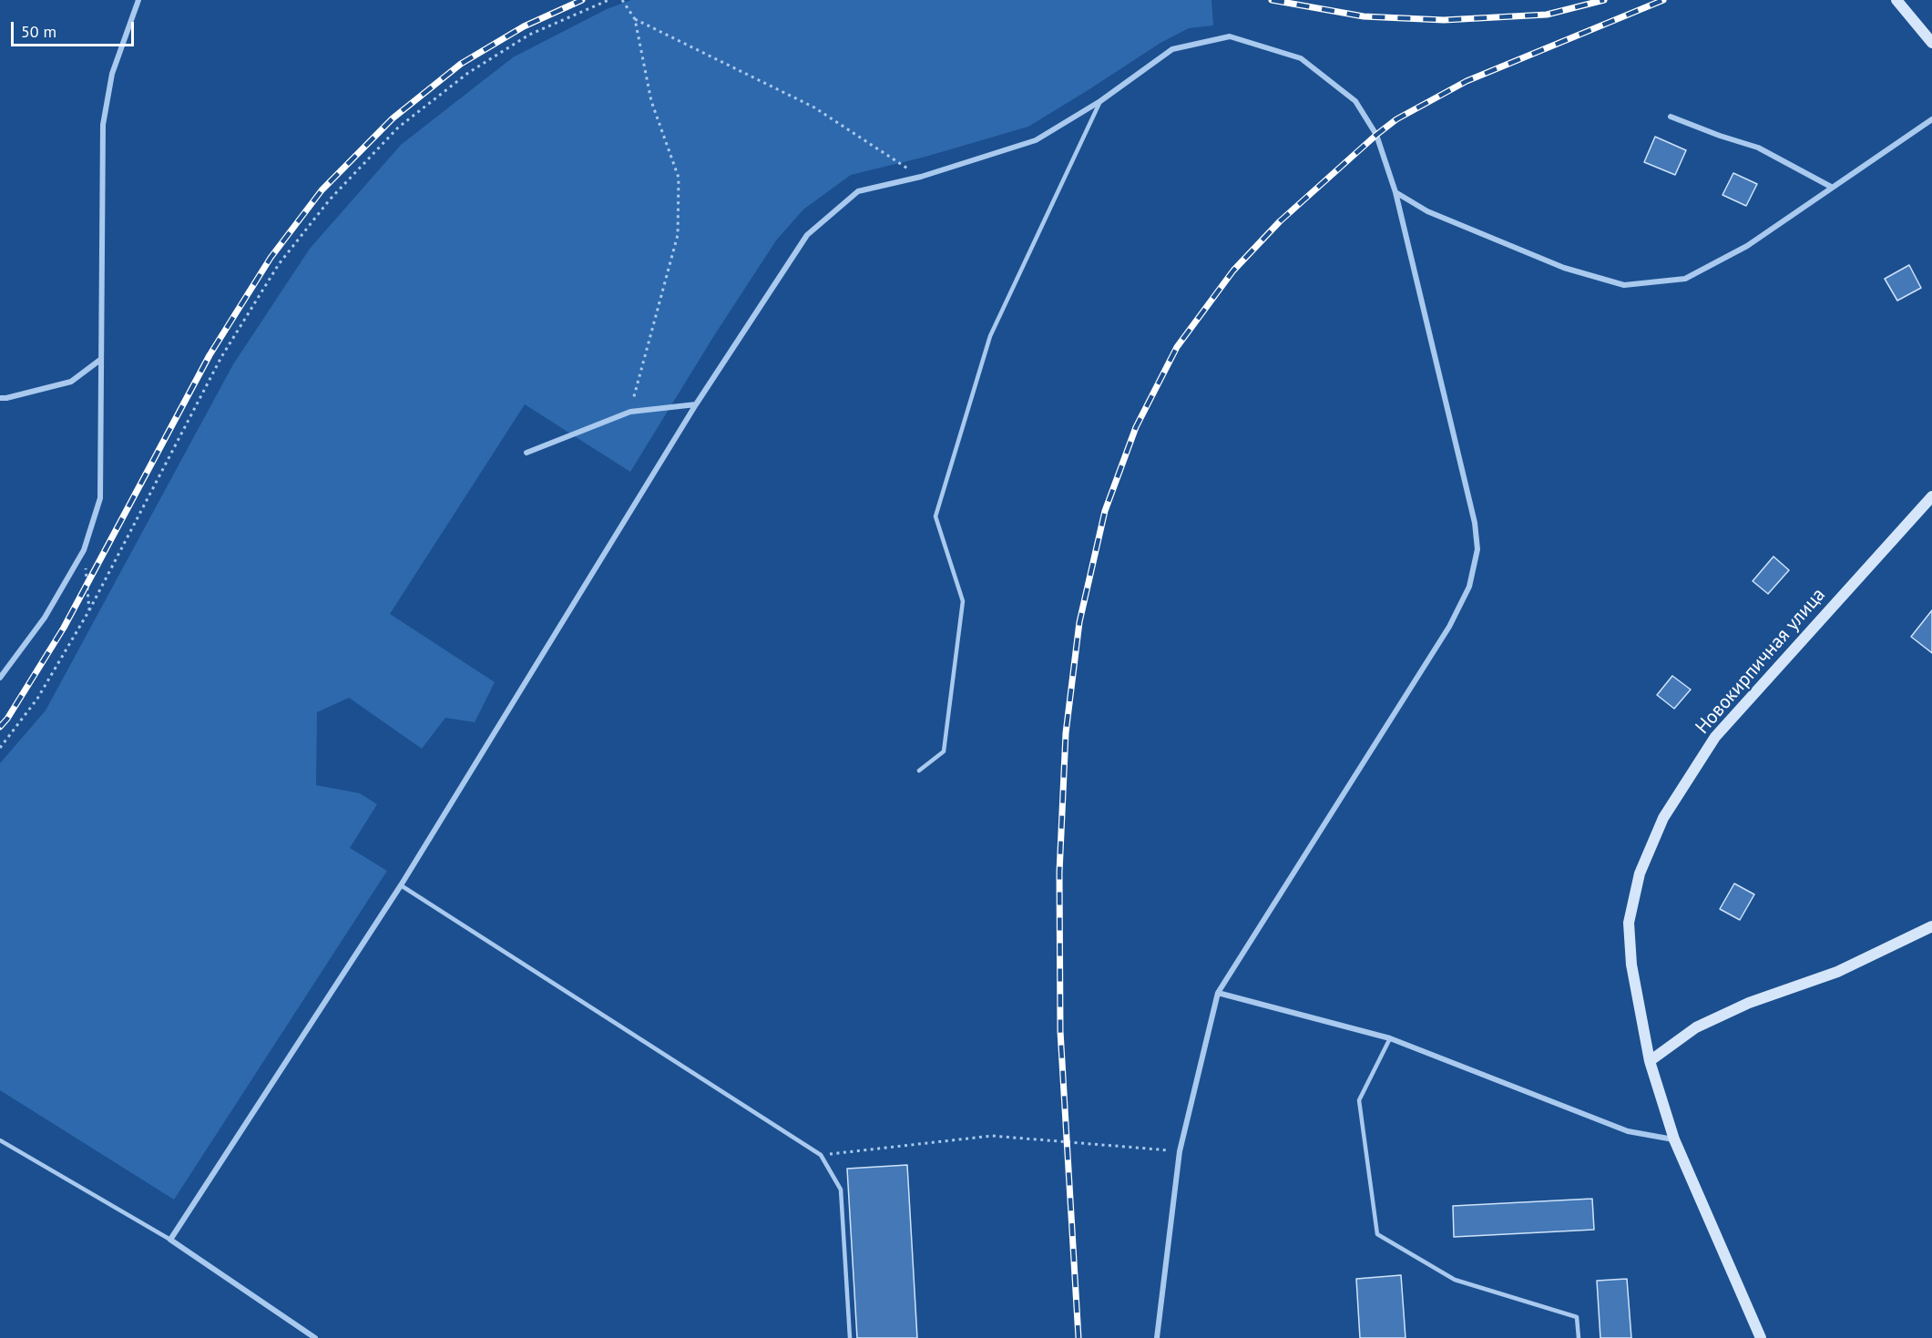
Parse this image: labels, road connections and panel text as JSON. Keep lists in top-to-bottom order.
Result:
{
  "streets": {
    "main road": ["Новокирпичная улица"]
  },
  "scale_bar": "50 m"
}
